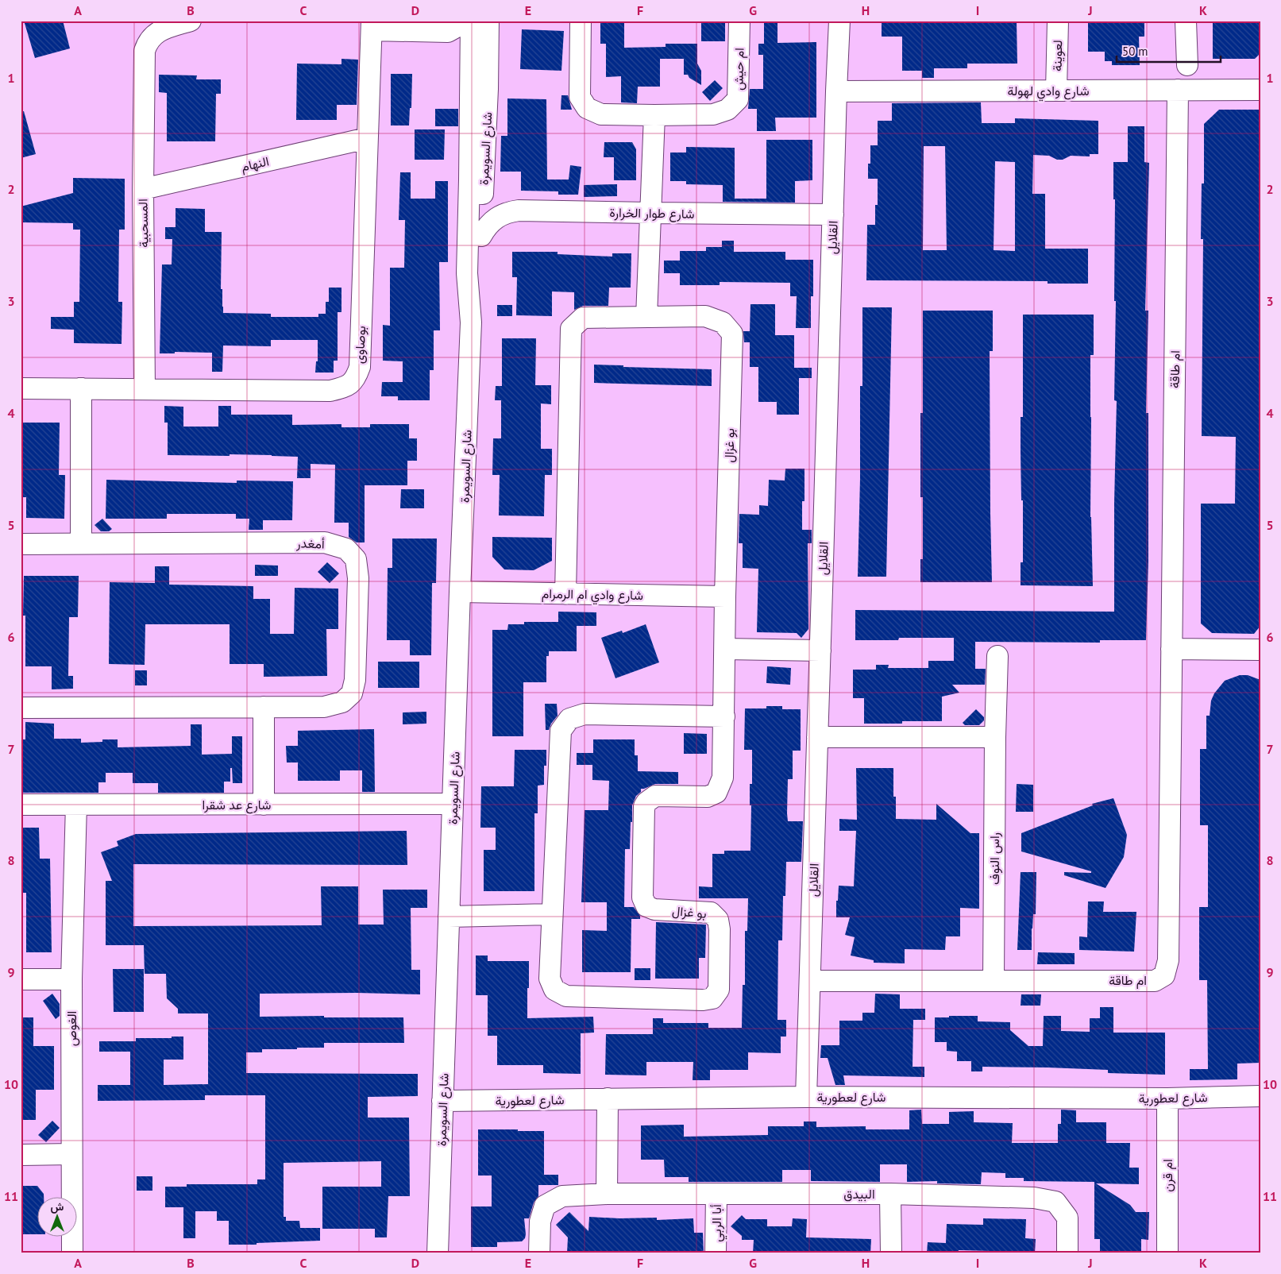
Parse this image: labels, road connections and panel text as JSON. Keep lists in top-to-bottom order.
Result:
{
  "streets": {
    "street": [
      "لعوينة",
      "ام حيش",
      "شارع وادي لهولة",
      "شارع السويمرة",
      "النهام",
      "شارع طوار الخرارة",
      "المسحبية",
      "القلايل",
      "بوصاوى",
      "ام طاقة",
      "بو غزال",
      "أمغدر",
      "شارع وادي ام الرمرام",
      "شارع عد شقرا",
      "راس النوف",
      "الغوص",
      "شارع لعطورية",
      "ام قرن",
      "البيدق",
      "أبا الربي"
    ]
  },
  "crossings": [
    ["لعوينة", "شارع وادي لهولة"],
    ["شارع وادي لهولة", "القلايل"],
    ["شارع وادي لهولة", "ام طاقة"],
    ["شارع السويمرة", "شارع طوار الخرارة"],
    ["شارع السويمرة", "شارع وادي ام الرمرام"],
    ["شارع السويمرة", "شارع عد شقرا"],
    ["شارع السويمرة", "شارع لعطورية"],
    ["النهام", "المسحبية"],
    ["النهام", "بوصاوى"],
    ["شارع طوار الخرارة", "القلايل"],
    ["المسحبية", "بوصاوى"],
    ["القلايل", "ام طاقة"],
    ["القلايل", "شارع لعطورية"],
    ["ام طاقة", "راس النوف"],
    ["بو غزال", "شارع وادي ام الرمرام"],
    ["شارع عد شقرا", "الغوص"],
    ["شارع لعطورية", "ام قرن"],
    ["البيدق", "أبا الربي"]
  ],
  "scale_bar": "50 m",
  "north": "top",
  "grid": {
    "columns": [
      "A",
      "B",
      "C",
      "D",
      "E",
      "F",
      "G",
      "H",
      "I",
      "J",
      "K"
    ],
    "rows": [
      "1",
      "2",
      "3",
      "4",
      "5",
      "6",
      "7",
      "8",
      "9",
      "10",
      "11"
    ]
  }
}
